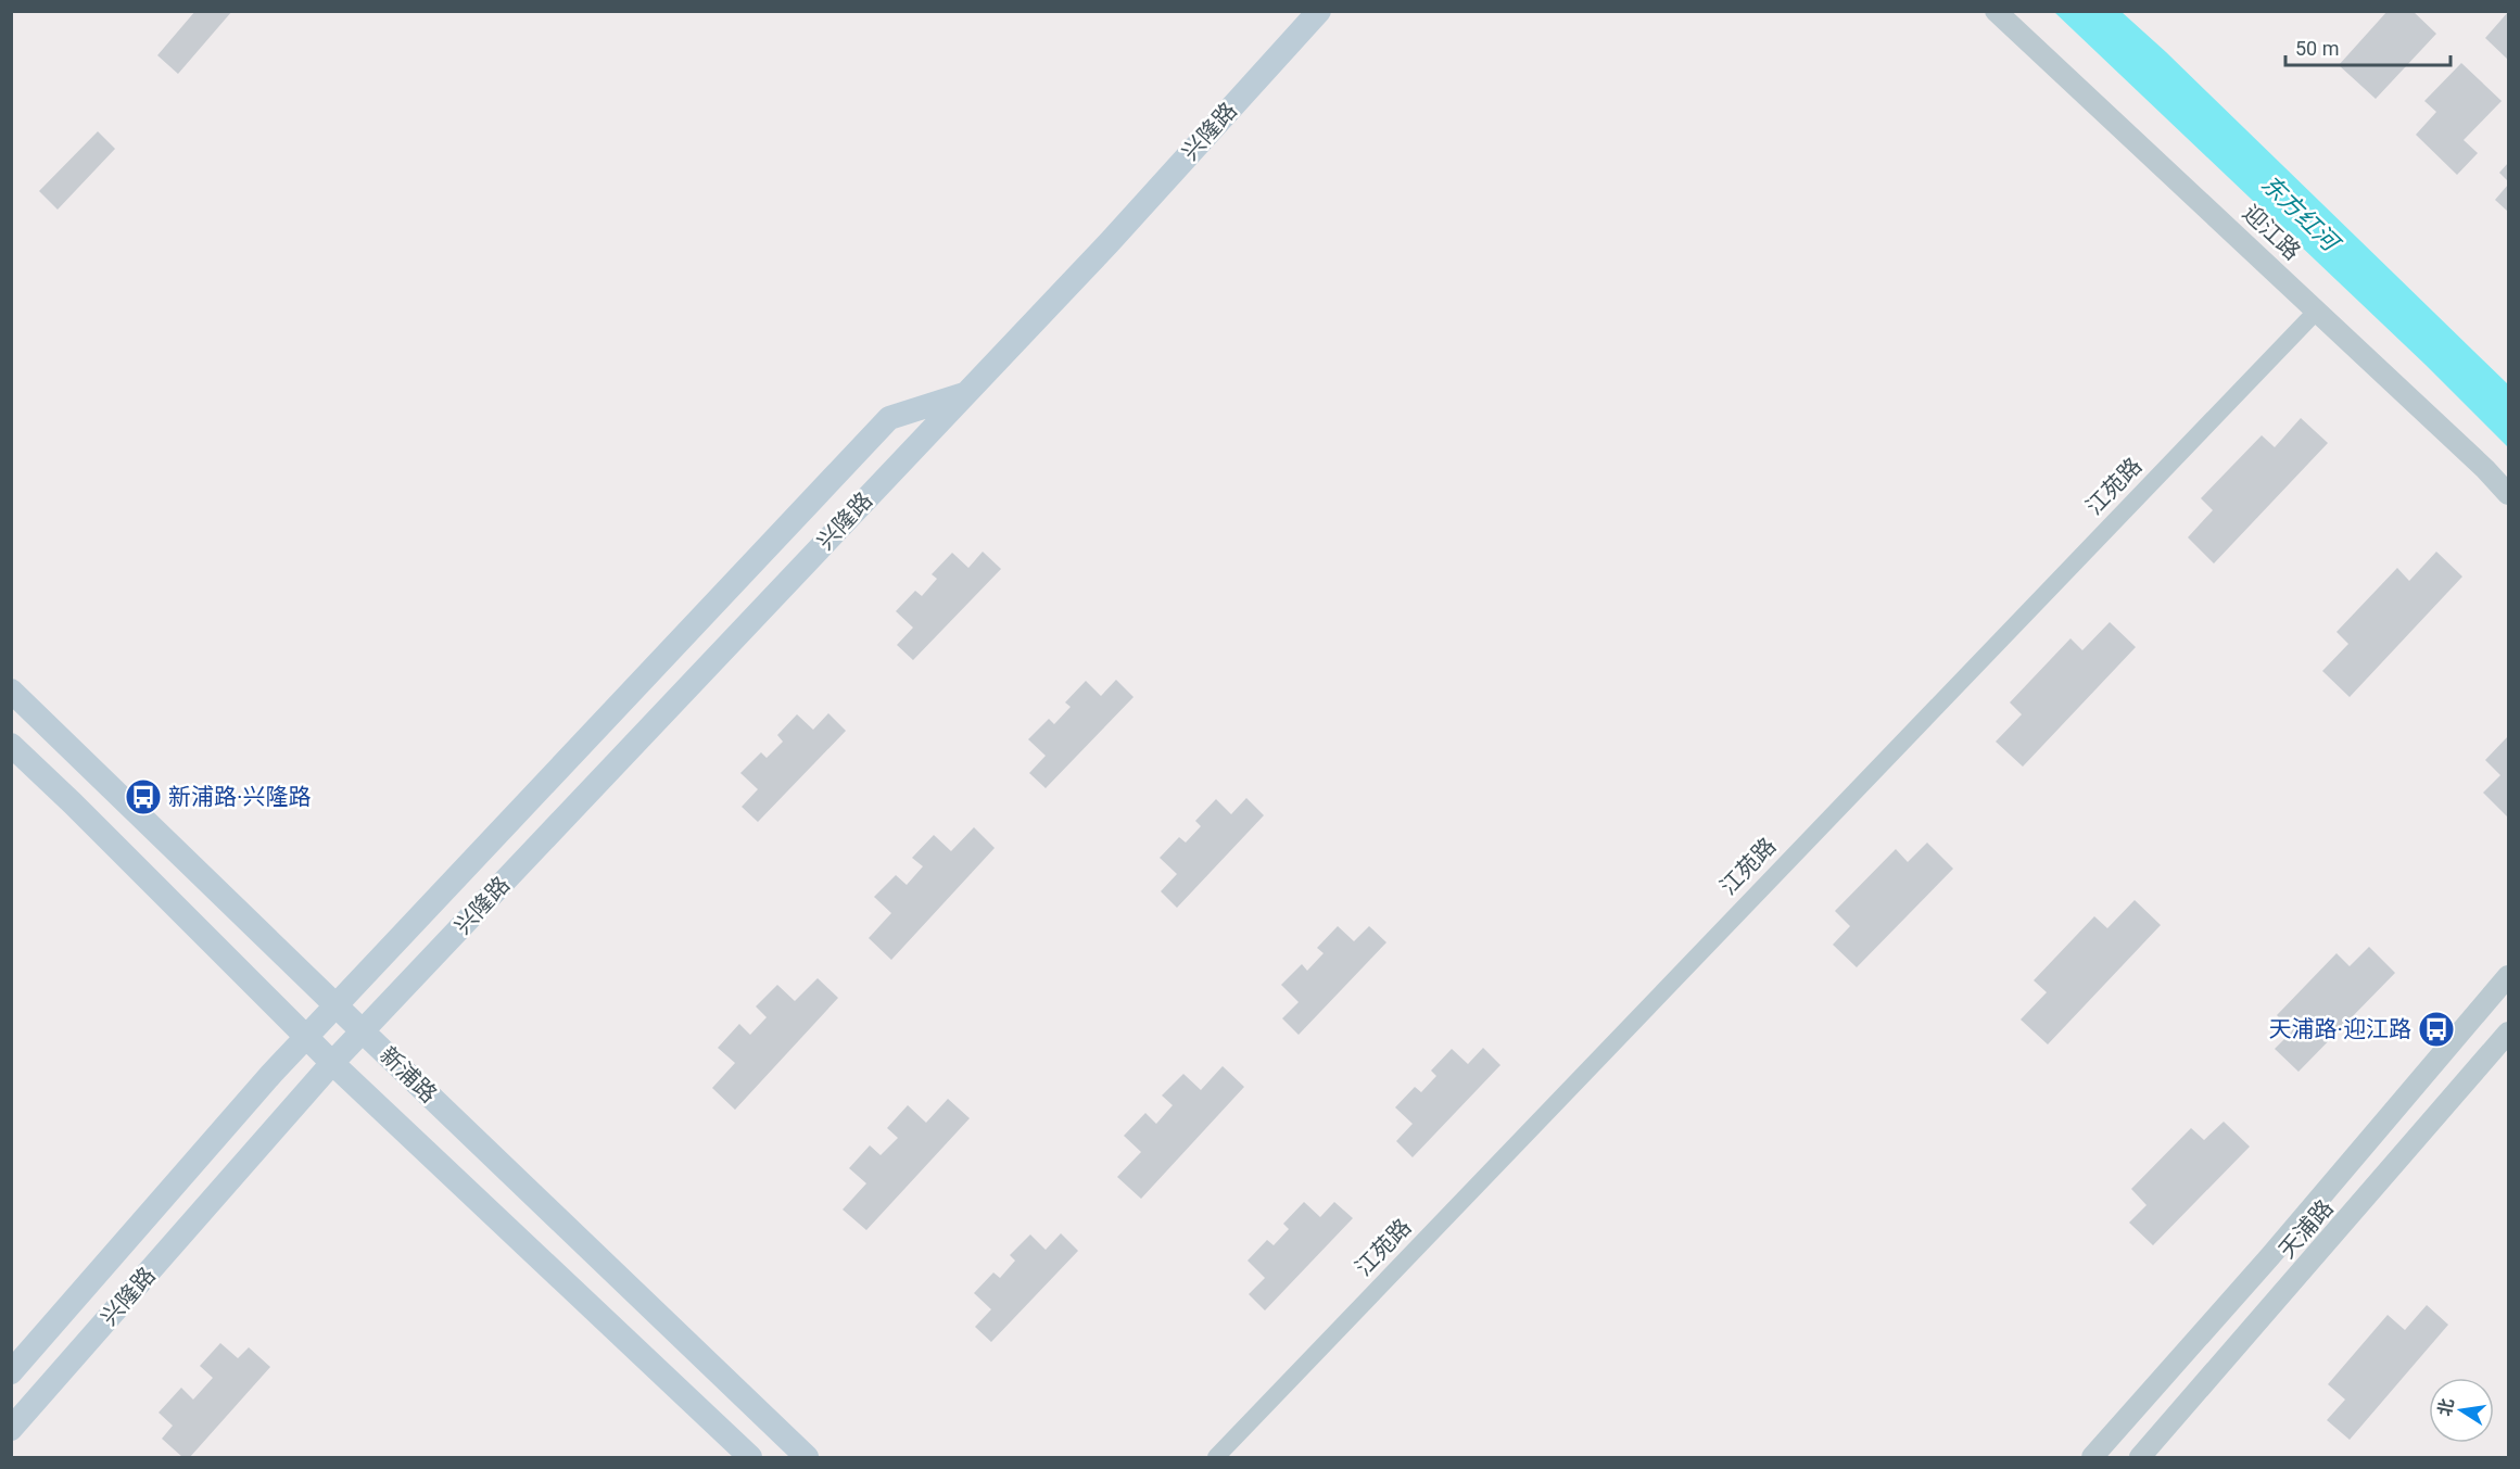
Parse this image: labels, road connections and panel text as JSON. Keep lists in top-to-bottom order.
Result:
{
  "streets": {
    "main road": ["兴隆路", "新浦路"],
    "street": ["迎江路", "江苑路", "天浦路"]
  },
  "crossings": [
    ["兴隆路", "新浦路"],
    ["迎江路", "江苑路"]
  ],
  "water": ["东方红河"],
  "places": {
    "bus stop": ["新浦路·兴隆路", "天浦路·迎江路"]
  },
  "scale_bar": "50 m",
  "north": "left"
}
